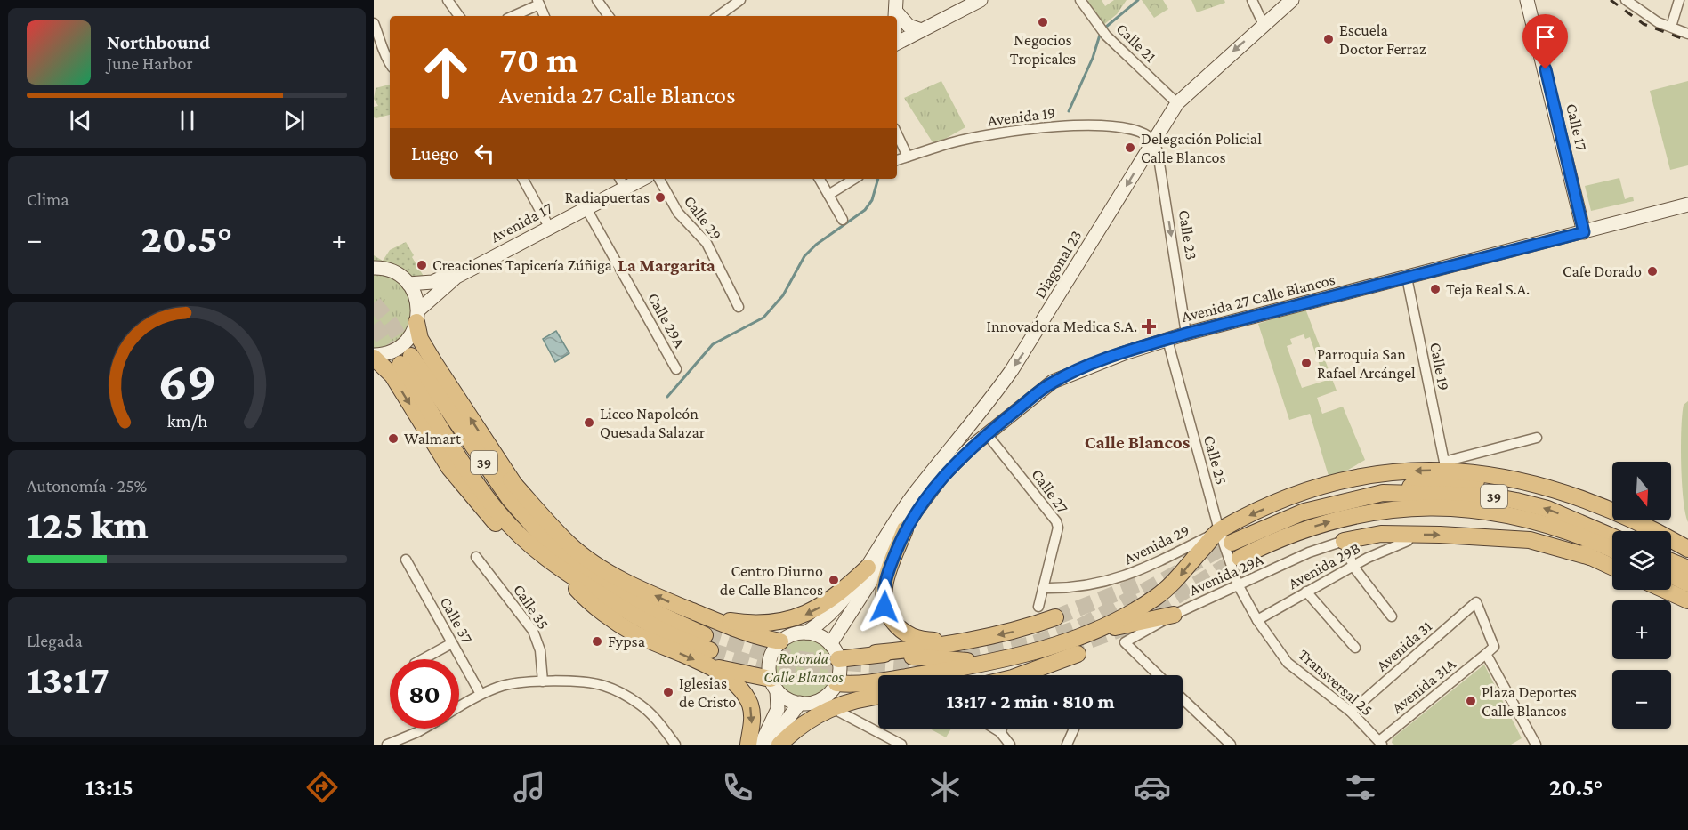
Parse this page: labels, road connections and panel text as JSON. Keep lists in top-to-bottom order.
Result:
{
  "streets": {
    "highway": ["39"],
    "main road": [
      "Calle 17",
      "Avenida 17",
      "Diagonal 23",
      "Avenida 27 Calle Blancos"
    ],
    "street": [
      "Calle 21",
      "Avenida 19",
      "Calle 29",
      "Calle 23",
      "Calle 29A",
      "Calle 19",
      "Calle 25",
      "Calle 27",
      "Avenida 29",
      "Avenida 29B",
      "Avenida 29A",
      "Calle 35",
      "Calle 37",
      "Avenida 31",
      "Transversal 25",
      "Avenida 31A"
    ]
  },
  "crossings": [
    ["Calle 21", "Diagonal 23"],
    ["Avenida 19", "Calle 23"],
    ["Avenida 19", "Diagonal 23"],
    ["Calle 17", "Avenida 27 Calle Blancos"],
    ["Avenida 17", "Calle 29A"],
    ["Calle 23", "Diagonal 23"],
    ["Calle 23", "Avenida 27 Calle Blancos"],
    ["Diagonal 23", "Avenida 27 Calle Blancos"],
    ["Avenida 27 Calle Blancos", "Calle 19"],
    ["Avenida 27 Calle Blancos", "Calle 25"],
    ["Avenida 27 Calle Blancos", "Calle 27"],
    ["Calle 25", "Avenida 29"],
    ["Calle 25", "Avenida 29A"],
    ["Calle 25", "Transversal 25"],
    ["Calle 27", "Avenida 29"],
    ["Avenida 29B", "Transversal 25"],
    ["Avenida 29A", "Transversal 25"],
    ["Avenida 31", "Transversal 25"],
    ["Avenida 31", "Avenida 31A"],
    ["Transversal 25", "Avenida 31A"]
  ],
  "one_way": ["Calle 23", "Diagonal 23"],
  "districts": ["La Margarita", "Calle Blancos"],
  "parks": ["Rotonda Calle Blancos"],
  "places": {
    "other": [
      "Negocios Tropicales",
      "Escuela Doctor Ferraz",
      "Delegación Policial Calle Blancos",
      "Radiapuertas",
      "Creaciones Tapicería Zúñiga",
      "Cafe Dorado",
      "Teja Real S.A.",
      "Parroquia San Rafael Arcángel",
      "Liceo Napoleón Quesada Salazar",
      "Walmart",
      "Centro Diurno de Calle Blancos",
      "Fypsa",
      "Iglesias de Cristo",
      "Plaza Deportes Calle Blancos"
    ],
    "health": ["Innovadora Medica S.A."]
  },
  "north": "bottom",
  "page": {
    "turn": ["70 m", "Avenida 27 Calle Blancos"],
    "song": ["Northbound", "June Harbor"],
    "then": "Luego",
    "tile": [
      "Clima",
      ["Autonomía · 25%", "125 km"],
      ["Llegada", "13:17"]
    ],
    "heat": ["−", "20.5°", "+"],
    "map_buttons": ["+", "−"],
    "limit": "80",
    "trip": "13:17 · 2 min · 810 m",
    "tabs": ["13:15", "20.5°"],
    "gauge": ["69", "km/h"]
  }
}
